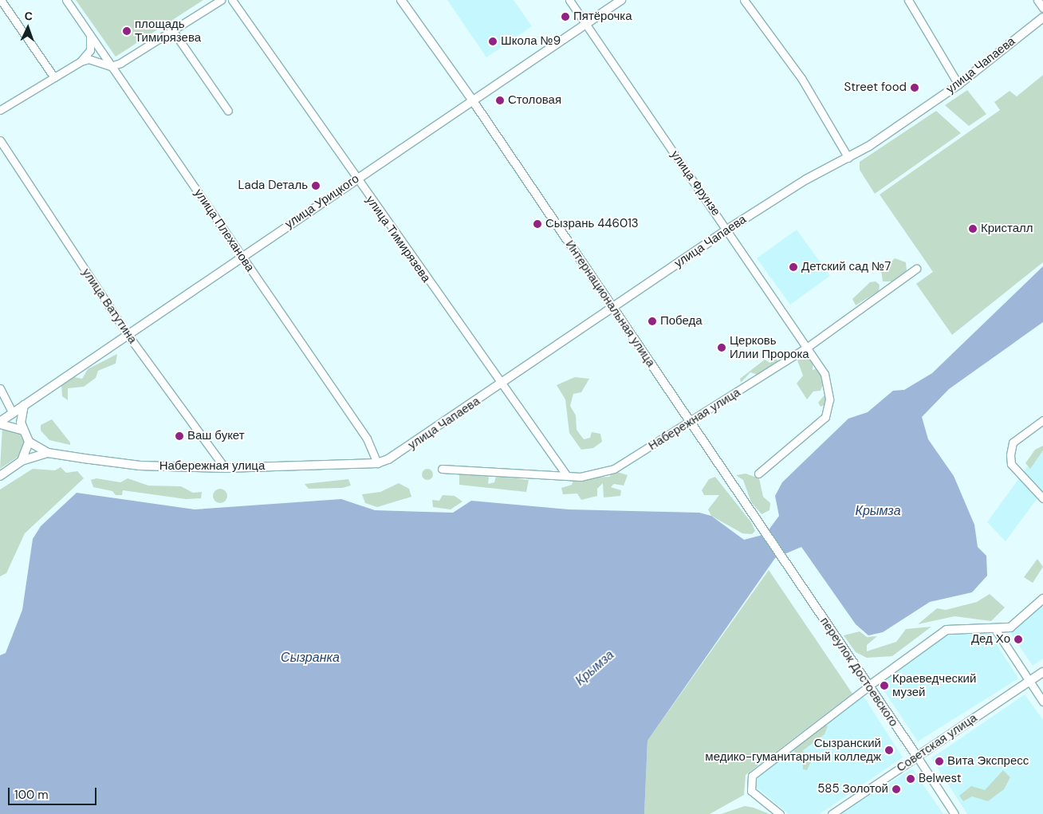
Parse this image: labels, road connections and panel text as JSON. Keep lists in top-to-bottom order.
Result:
{
  "streets": {
    "main road": [
      "улица Чапаева",
      "улица Урицкого",
      "Интернациональная улица",
      "Набережная улица",
      "переулок Достоевского",
      "Советская улица"
    ],
    "street": [
      "улица Фрунзе",
      "улица Плеханова",
      "улица Тимирязева",
      "улица Ватутина"
    ]
  },
  "crossings": [
    ["улица Чапаева", "улица Фрунзе"],
    ["улица Чапаева", "улица Плеханова"],
    ["улица Чапаева", "улица Тимирязева"],
    ["улица Чапаева", "Интернациональная улица"],
    ["улица Чапаева", "Набережная улица"],
    ["улица Фрунзе", "улица Урицкого"],
    ["улица Фрунзе", "Набережная улица"],
    ["улица Урицкого", "улица Плеханова"],
    ["улица Урицкого", "улица Тимирязева"],
    ["улица Урицкого", "Интернациональная улица"],
    ["улица Урицкого", "улица Ватутина"],
    ["улица Плеханова", "Набережная улица"],
    ["улица Тимирязева", "Набережная улица"],
    ["Интернациональная улица", "Набережная улица"],
    ["Интернациональная улица", "переулок Достоевского"],
    ["улица Ватутина", "Набережная улица"],
    ["переулок Достоевского", "Советская улица"]
  ],
  "water": ["Крымза", "Сызранка"],
  "places": [
    "Пятёрочка",
    "площадь Тимирязева",
    "Школа №9",
    "Street food",
    "Столовая",
    "Lada Dеталь",
    "Сызрань 446013",
    "Кристалл",
    "Детский сад №7",
    "Победа",
    "Церковь Илии Пророка",
    "Ваш букет",
    "Дед Хо",
    "Краеведческий музей",
    "Сызранский медико-гуманитарный колледж",
    "Вита Экспресс",
    "Belwest",
    "585 Золотой"
  ],
  "scale_bar": "100 m",
  "north": "top"
}
